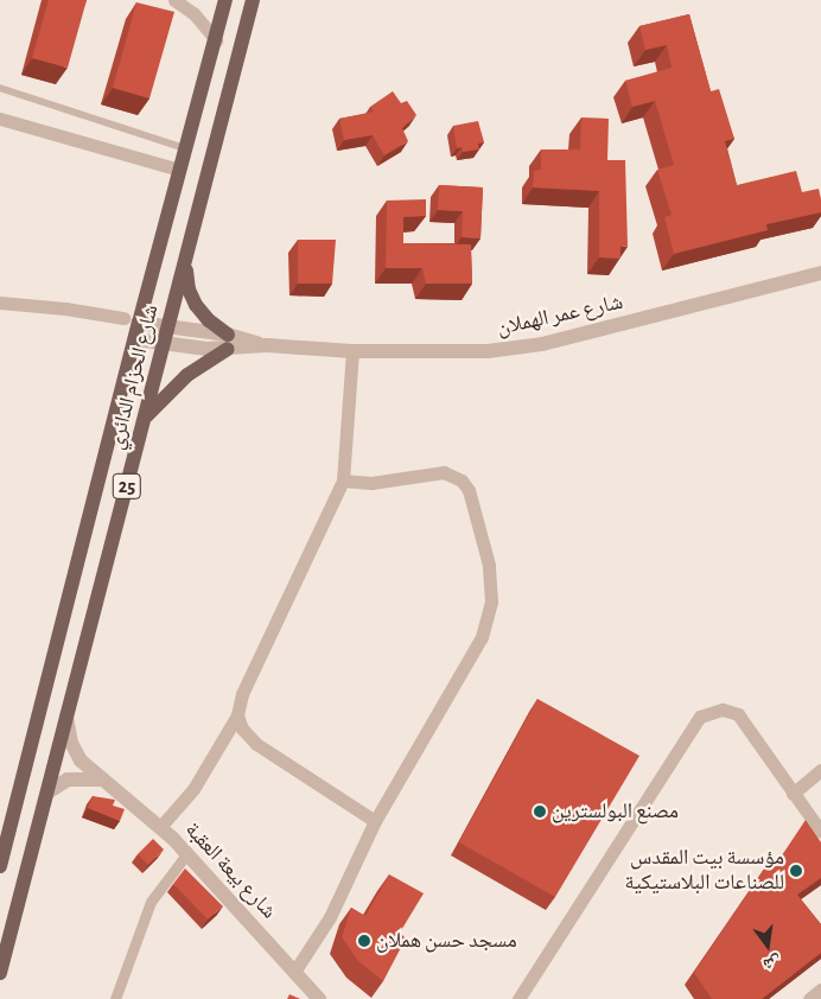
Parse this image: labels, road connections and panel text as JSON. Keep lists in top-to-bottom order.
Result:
{
  "streets": {
    "main road": ["شارع الحزام الدائري", "25"],
    "street": ["شارع عمر الهملان", "شارع بيعة العقبة"]
  },
  "crossings": [
    ["شارع عمر الهملان", "شارع الحزام الدائري"],
    ["شارع الحزام الدائري", "شارع بيعة العقبة"]
  ],
  "places": ["مصنع البولسترين", "مؤسسة بيت المقدس للصناعات البلاستيكية", "مسجد حسن هملان"],
  "north": "bottom"
}
